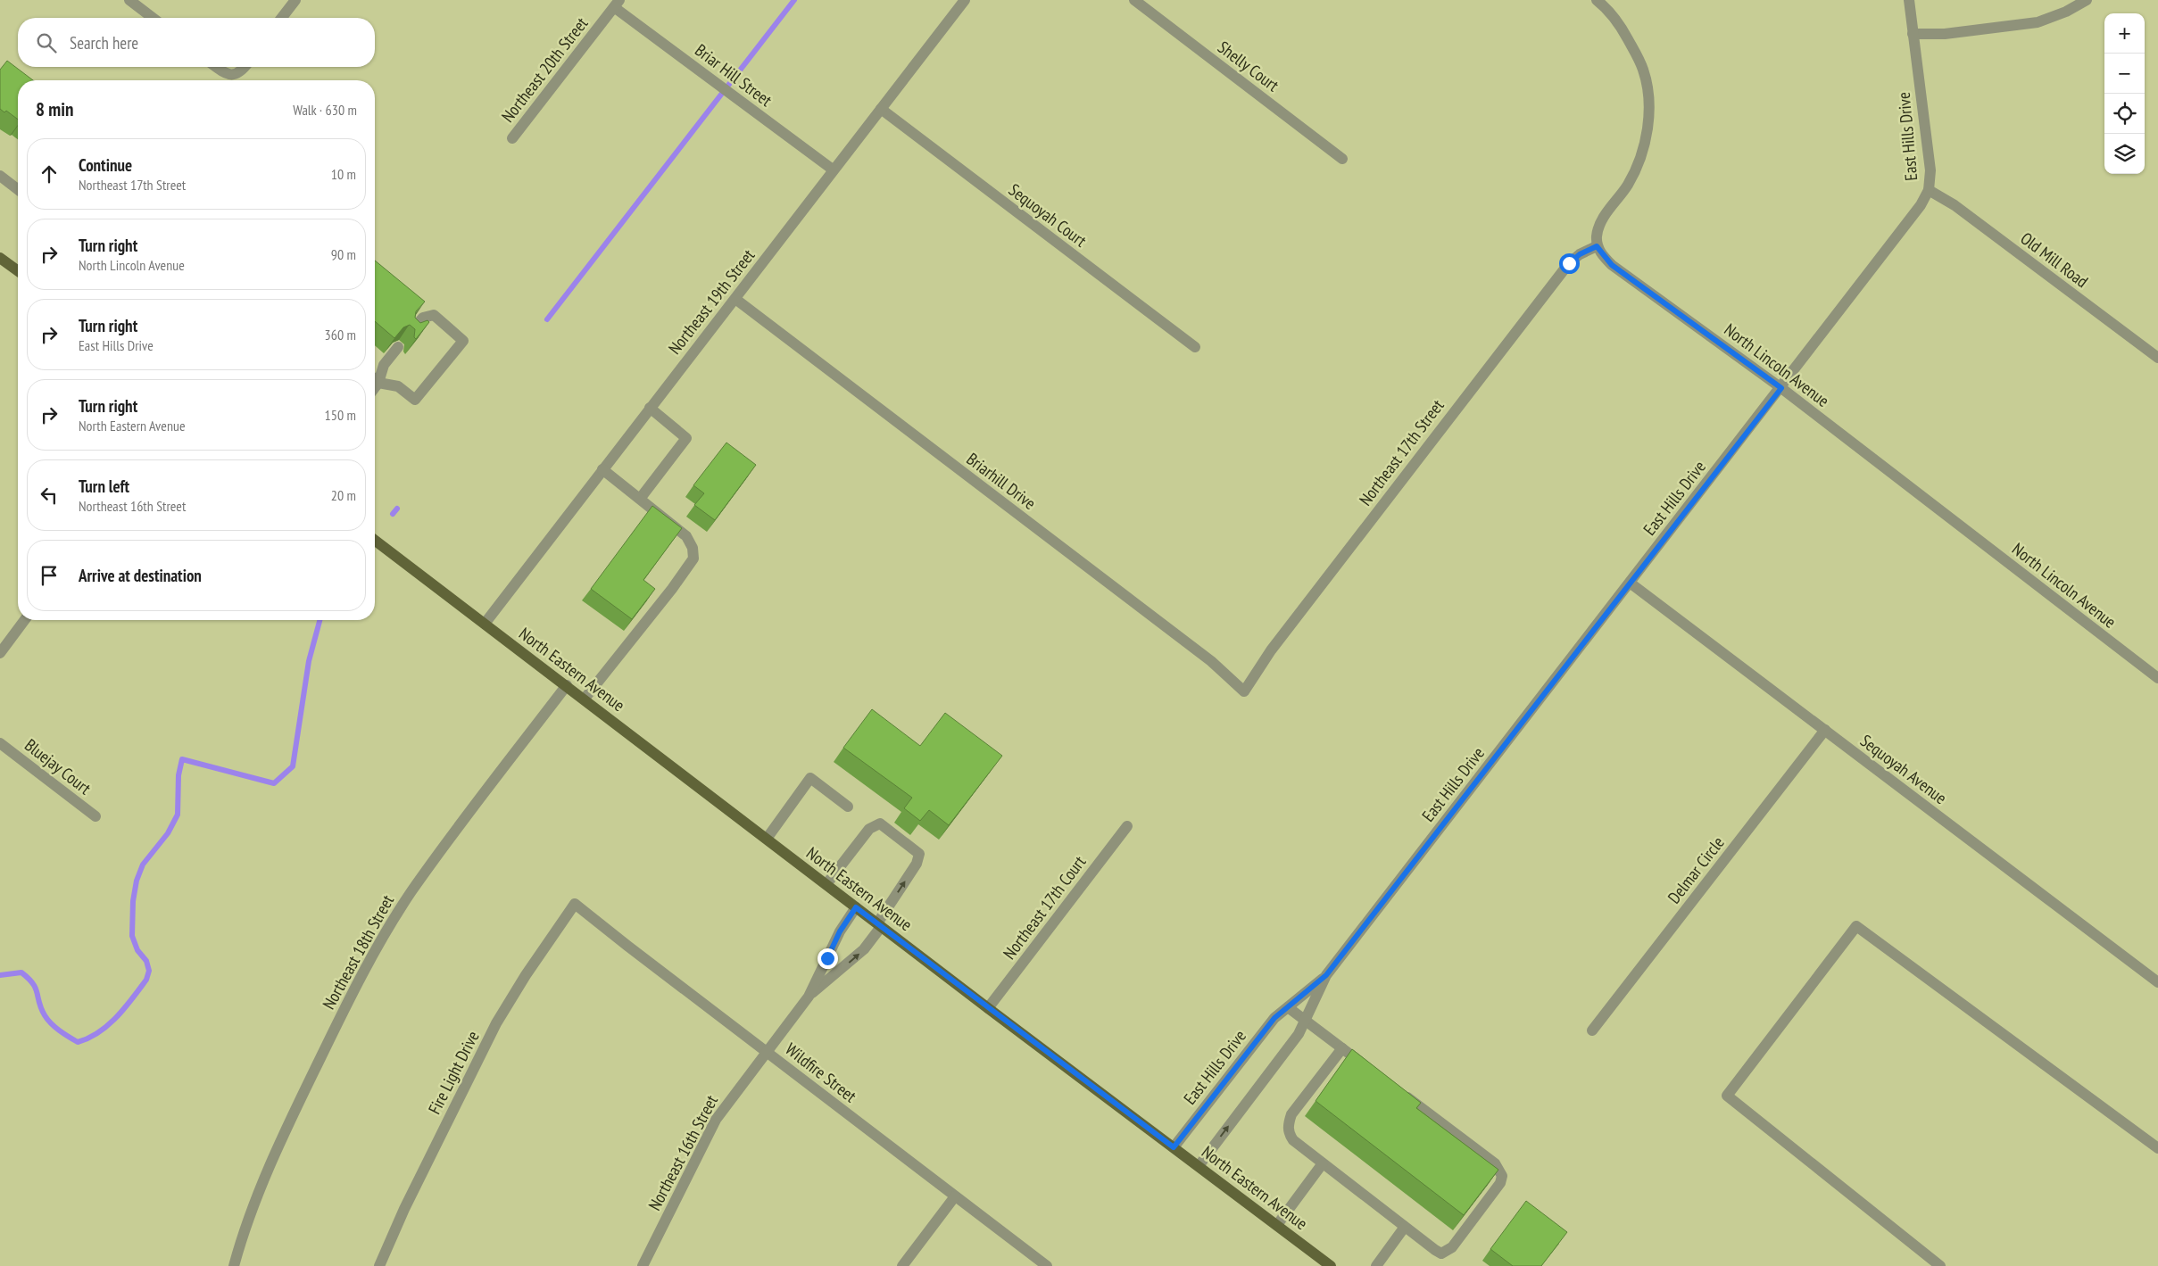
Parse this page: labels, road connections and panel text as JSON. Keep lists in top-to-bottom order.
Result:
{
  "streets": {
    "main road": ["North Eastern Avenue"],
    "street": [
      "Shelly Court",
      "Northeast 20th Street",
      "Briar Hill Street",
      "East Hills Drive",
      "Sequoyah Court",
      "Old Mill Road",
      "Northeast 19th Street",
      "North Lincoln Avenue",
      "Northeast 17th Street",
      "Briarhill Drive",
      "Bluejay Court",
      "Sequoyah Avenue",
      "Delmar Circle",
      "Northeast 17th Court",
      "Northeast 18th Street",
      "Fire Light Drive",
      "Wildfire Street",
      "Northeast 16th Street"
    ]
  },
  "crossings": [
    ["Northeast 20th Street", "Briar Hill Street"],
    ["Briar Hill Street", "Northeast 19th Street"],
    ["East Hills Drive", "Old Mill Road"],
    ["East Hills Drive", "North Lincoln Avenue"],
    ["East Hills Drive", "North Eastern Avenue"],
    ["East Hills Drive", "Sequoyah Avenue"],
    ["Sequoyah Court", "Northeast 19th Street"],
    ["Northeast 19th Street", "Briarhill Drive"],
    ["Northeast 19th Street", "North Eastern Avenue"],
    ["North Lincoln Avenue", "Northeast 17th Street"],
    ["Northeast 17th Street", "Briarhill Drive"],
    ["North Eastern Avenue", "Northeast 17th Court"],
    ["North Eastern Avenue", "Northeast 18th Street"],
    ["North Eastern Avenue", "Northeast 16th Street"],
    ["Sequoyah Avenue", "Delmar Circle"],
    ["Fire Light Drive", "Wildfire Street"],
    ["Wildfire Street", "Northeast 16th Street"]
  ],
  "page": {
    "map_buttons": ["+", "−"],
    "search": "Search here",
    "heading": ["8 min", "Walk · 630 m"],
    "list": [
      ["Continue", "Northeast 17th Street", "10 m"],
      ["Turn right", "North Lincoln Avenue", "90 m"],
      ["Turn right", "East Hills Drive", "360 m"],
      ["Turn right", "North Eastern Avenue", "150 m"],
      ["Turn left", "Northeast 16th Street", "20 m"],
      "Arrive at destination"
    ]
  }
}
